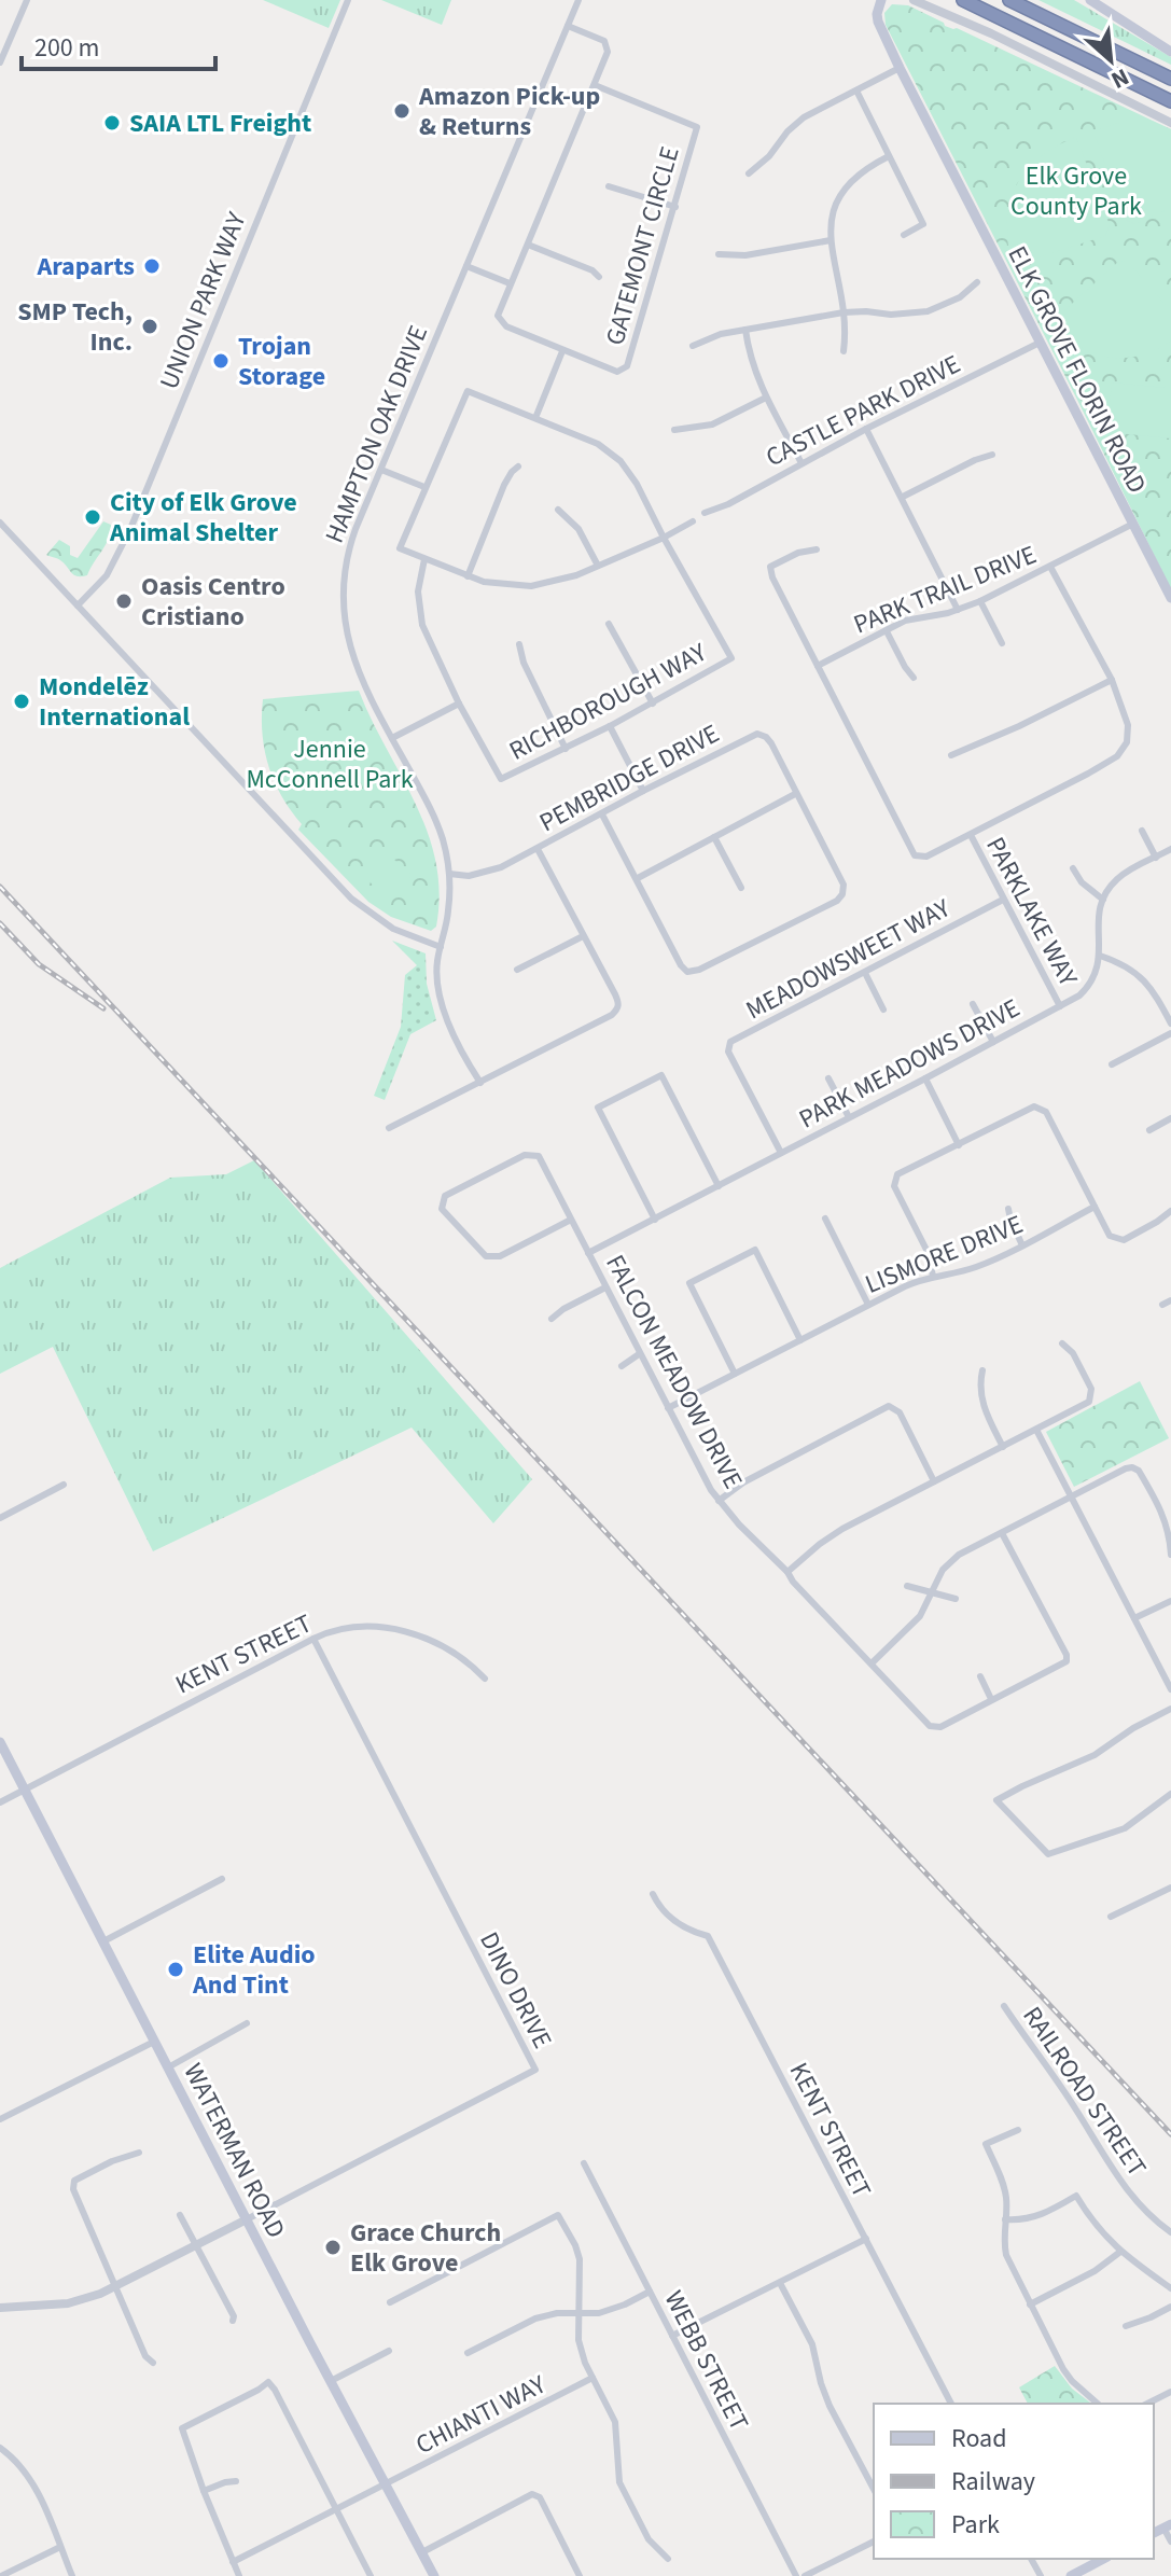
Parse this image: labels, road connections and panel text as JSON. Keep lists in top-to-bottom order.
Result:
{
  "streets": {
    "main road": ["ELK GROVE FLORIN ROAD", "WATERMAN ROAD"],
    "street": [
      "GATEMONT CIRCLE",
      "UNION PARK WAY",
      "CASTLE PARK DRIVE",
      "HAMPTON OAK DRIVE",
      "PARK TRAIL DRIVE",
      "RICHBOROUGH WAY",
      "PEMBRIDGE DRIVE",
      "PARKLAKE WAY",
      "MEADOWSWEET WAY",
      "PARK MEADOWS DRIVE",
      "LISMORE DRIVE",
      "FALCON MEADOW DRIVE",
      "KENT STREET",
      "DINO DRIVE",
      "RAILROAD STREET",
      "WEBB STREET",
      "CHIANTI WAY"
    ]
  },
  "crossings": [
    ["ELK GROVE FLORIN ROAD", "CASTLE PARK DRIVE"],
    ["ELK GROVE FLORIN ROAD", "PARK TRAIL DRIVE"],
    ["HAMPTON OAK DRIVE", "PEMBRIDGE DRIVE"],
    ["PARKLAKE WAY", "MEADOWSWEET WAY"],
    ["PARKLAKE WAY", "PARK MEADOWS DRIVE"],
    ["MEADOWSWEET WAY", "PARK MEADOWS DRIVE"],
    ["PARK MEADOWS DRIVE", "FALCON MEADOW DRIVE"],
    ["LISMORE DRIVE", "FALCON MEADOW DRIVE"],
    ["KENT STREET", "DINO DRIVE"],
    ["KENT STREET", "WATERMAN ROAD"],
    ["DINO DRIVE", "WATERMAN ROAD"],
    ["WATERMAN ROAD", "CHIANTI WAY"]
  ],
  "parks": ["Elk Grove County Park", "Jennie McConnell Park"],
  "places": [
    "Amazon Pick-up & Returns",
    "SAIA LTL Freight",
    "Araparts",
    "SMP Tech, Inc.",
    "Trojan Storage",
    "City of Elk Grove Animal Shelter",
    "Oasis Centro Cristiano",
    "Mondelēz International",
    "Elite Audio And Tint",
    "Grace Church Elk Grove"
  ],
  "legend": ["Road", "Railway", "Park"],
  "scale_bar": "200 m",
  "north": "bottom right"
}
